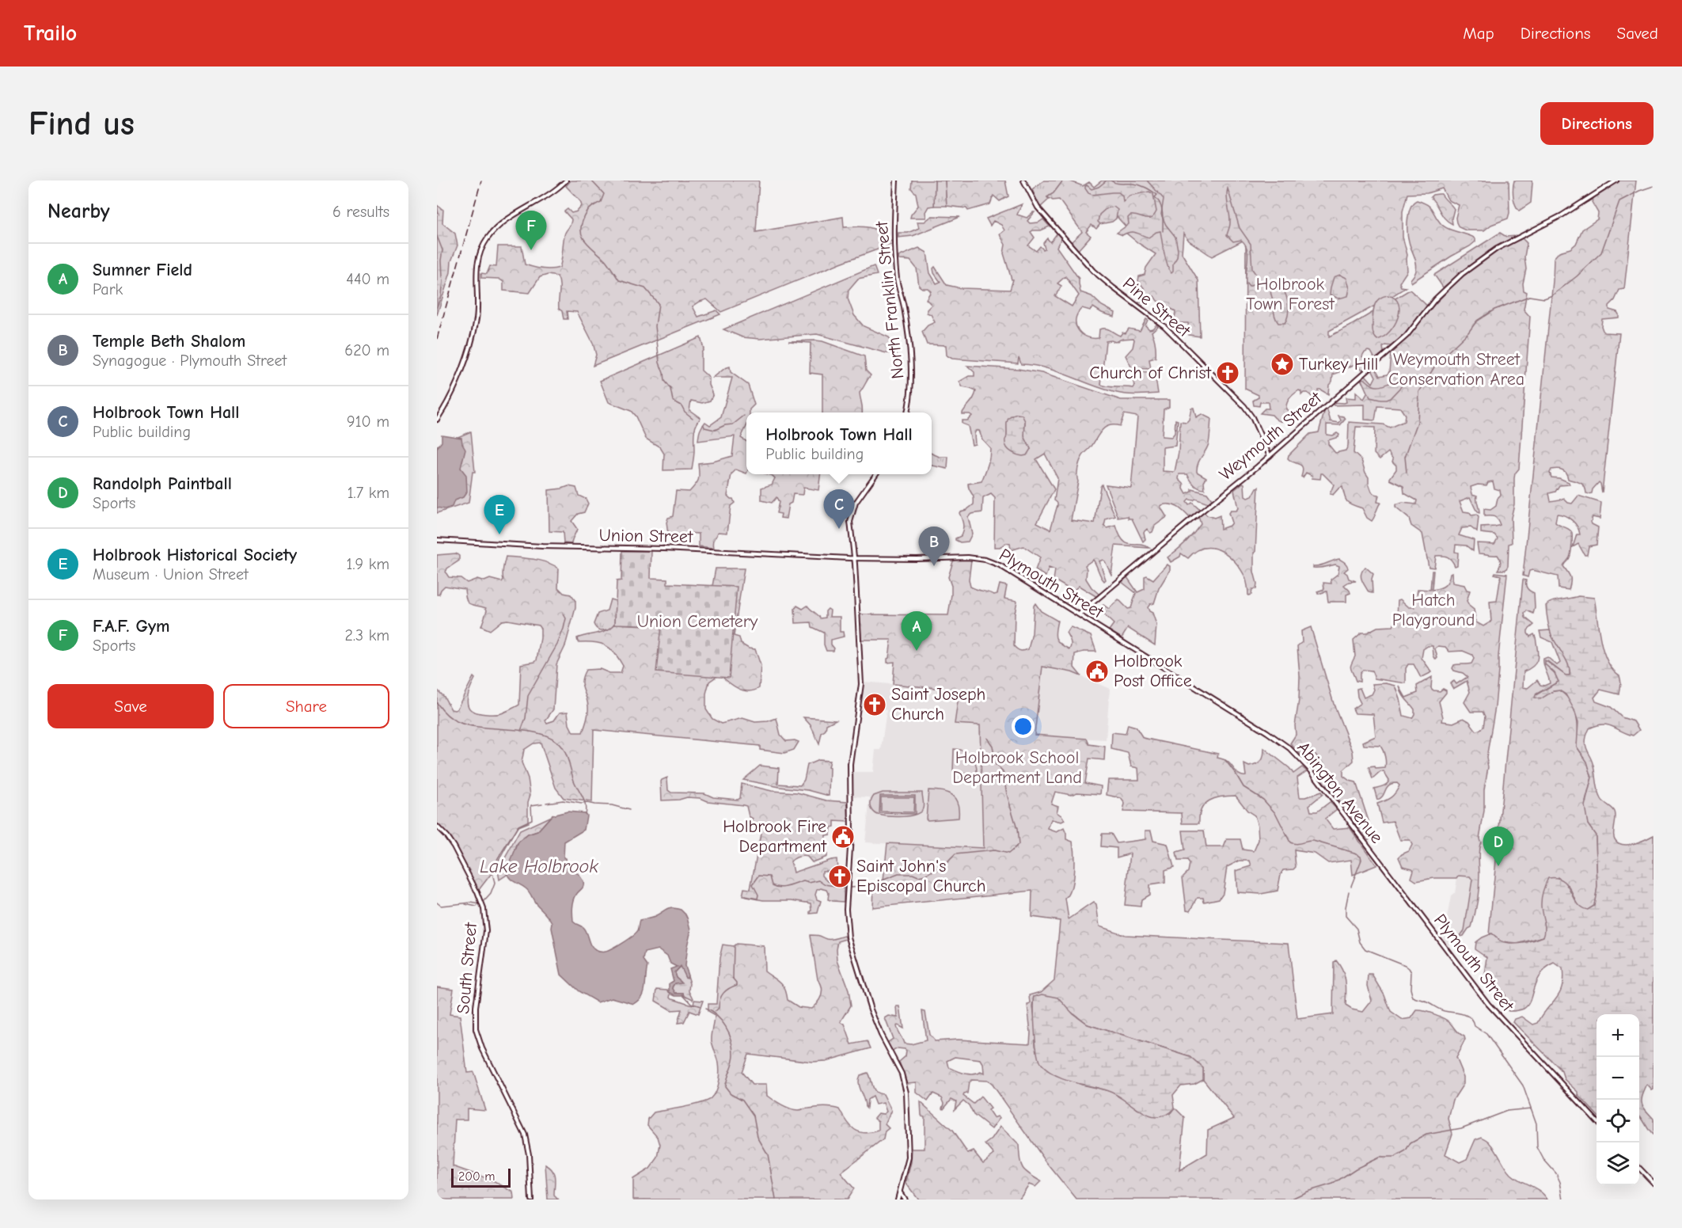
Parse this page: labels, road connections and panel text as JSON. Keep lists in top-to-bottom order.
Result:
{
  "streets": {
    "main road": [
      "North Franklin Street",
      "Pine Street",
      "Weymouth Street",
      "Union Street",
      "Plymouth Street",
      "Abington Avenue",
      "South Street"
    ]
  },
  "crossings": [
    ["Pine Street", "Weymouth Street"],
    ["Weymouth Street", "Plymouth Street"],
    ["Union Street", "Plymouth Street"],
    ["Plymouth Street", "Abington Avenue"]
  ],
  "water": ["Lake Holbrook"],
  "parks": [
    "Holbrook Town Forest",
    "Weymouth Street Conservation Area",
    "Hatch Playground",
    "Union Cemetery",
    "Holbrook School Department Land"
  ],
  "places": {
    "place": ["Turkey Hill"],
    "church": ["Church of Christ", "Saint Joseph Church", "Saint John's Episcopal Church"],
    "public building": ["Holbrook Post Office", "Holbrook Fire Department"]
  },
  "scale_bar": "200 m",
  "page": {
    "header": "Trailo",
    "nav": ["Map", "Directions", "Saved"],
    "buttons": [
      "Directions",
      ["Save", "Share"]
    ],
    "title": "Find us",
    "heading": ["Nearby", "6 results"],
    "pins": [
      "F",
      "C",
      "E",
      "B",
      "A",
      "D"
    ],
    "list": [
      {
        "mark": "A",
        "name": "Sumner Field",
        "note": "Park",
        "value": "440 m"
      },
      {
        "mark": "B",
        "name": "Temple Beth Shalom",
        "note": "Synagogue · Plymouth Street",
        "value": "620 m"
      },
      {
        "mark": "C",
        "name": "Holbrook Town Hall",
        "note": "Public building",
        "value": "910 m"
      },
      {
        "mark": "D",
        "name": "Randolph Paintball",
        "note": "Sports",
        "value": "1.7 km"
      },
      {
        "mark": "E",
        "name": "Holbrook Historical Society",
        "note": "Museum · Union Street",
        "value": "1.9 km"
      },
      {
        "mark": "F",
        "name": "F.A.F. Gym",
        "note": "Sports",
        "value": "2.3 km"
      }
    ],
    "popup": ["Holbrook Town Hall", "Public building"],
    "map_buttons": ["+", "−"],
    "scale": "200 m"
  }
}
